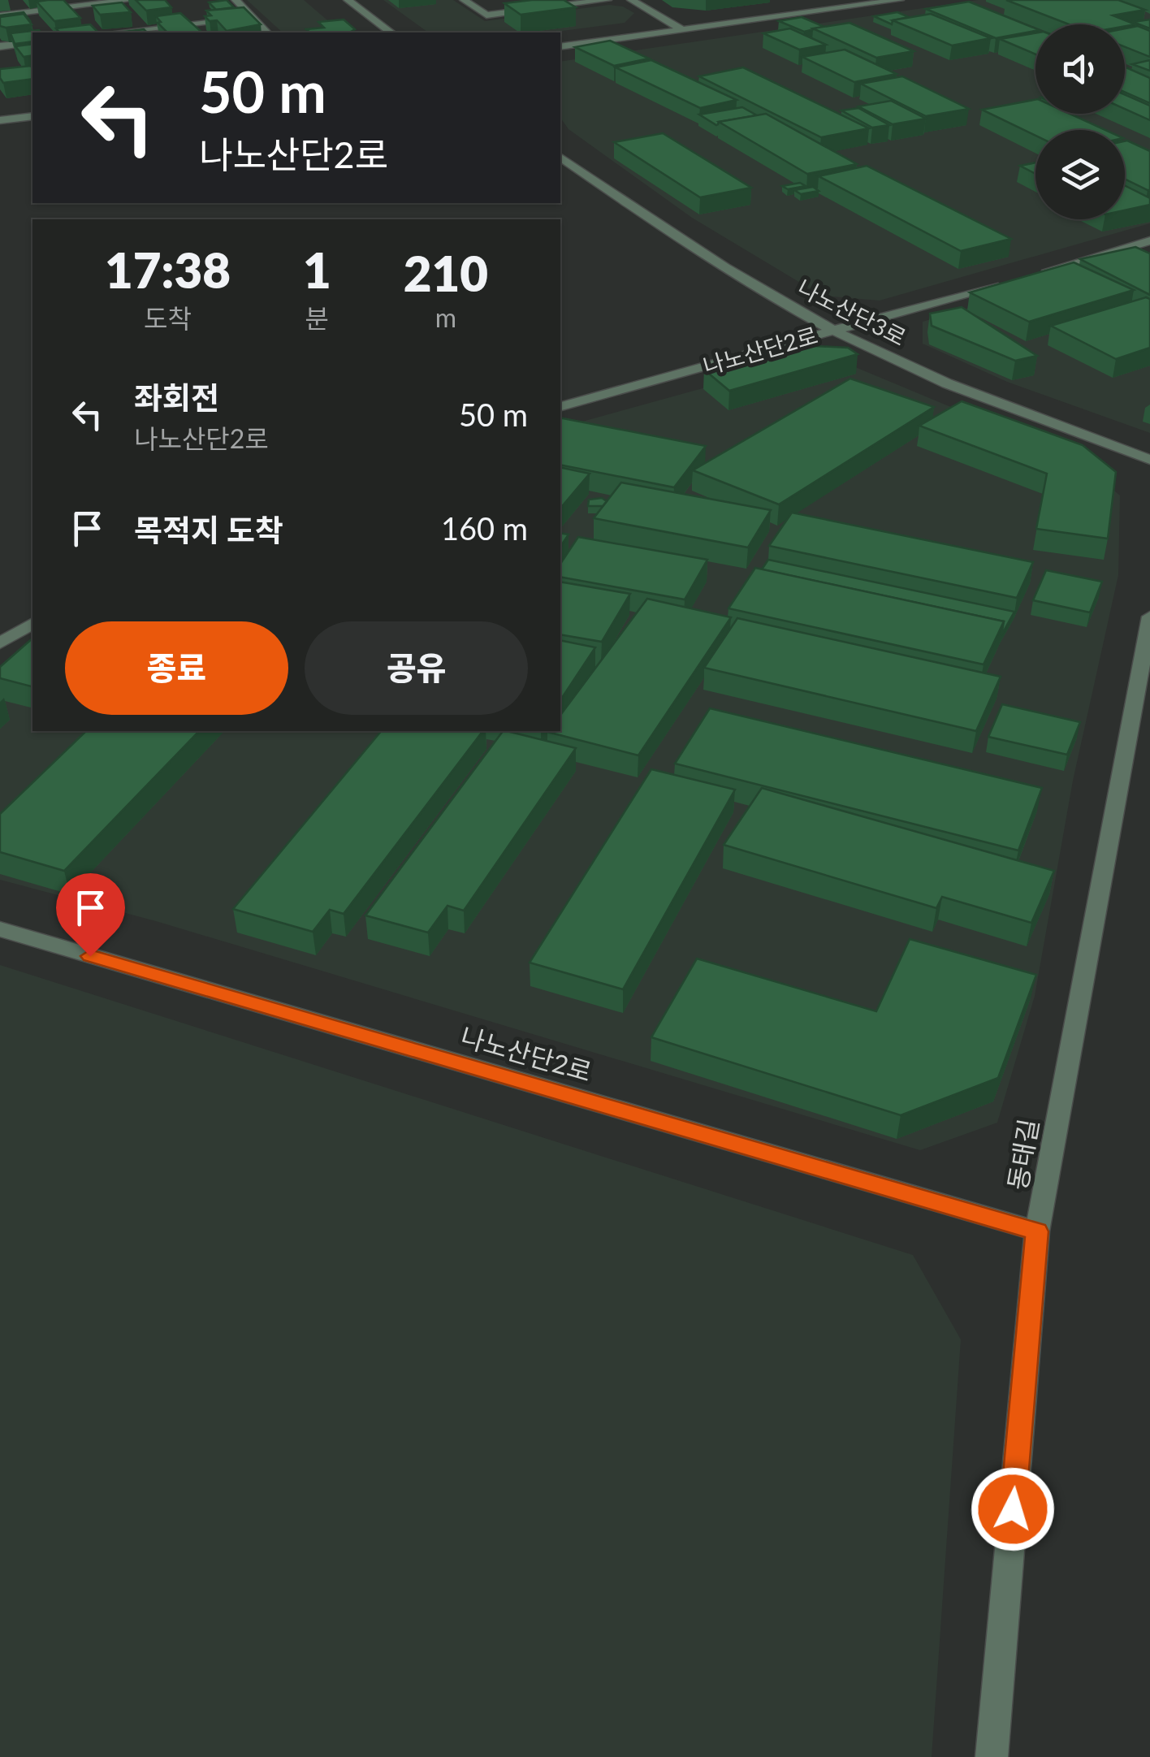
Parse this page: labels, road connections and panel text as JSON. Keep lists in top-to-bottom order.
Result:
{
  "streets": {
    "street": ["나노산단3로", "나노산단2로", "동태길"]
  },
  "crossings": [
    ["나노산단3로", "나노산단2로"],
    ["나노산단2로", "동태길"]
  ],
  "page": {
    "turn": ["50 m", "나노산단2로"],
    "eta": [
      "17:38",
      "도착",
      "1",
      "분",
      "210",
      "m"
    ],
    "list": [
      {
        "name": "좌회전",
        "note": "나노산단2로",
        "value": "50 m"
      },
      {
        "name": "목적지 도착",
        "value": "160 m"
      }
    ],
    "buttons": ["종료", "공유"]
  }
}
